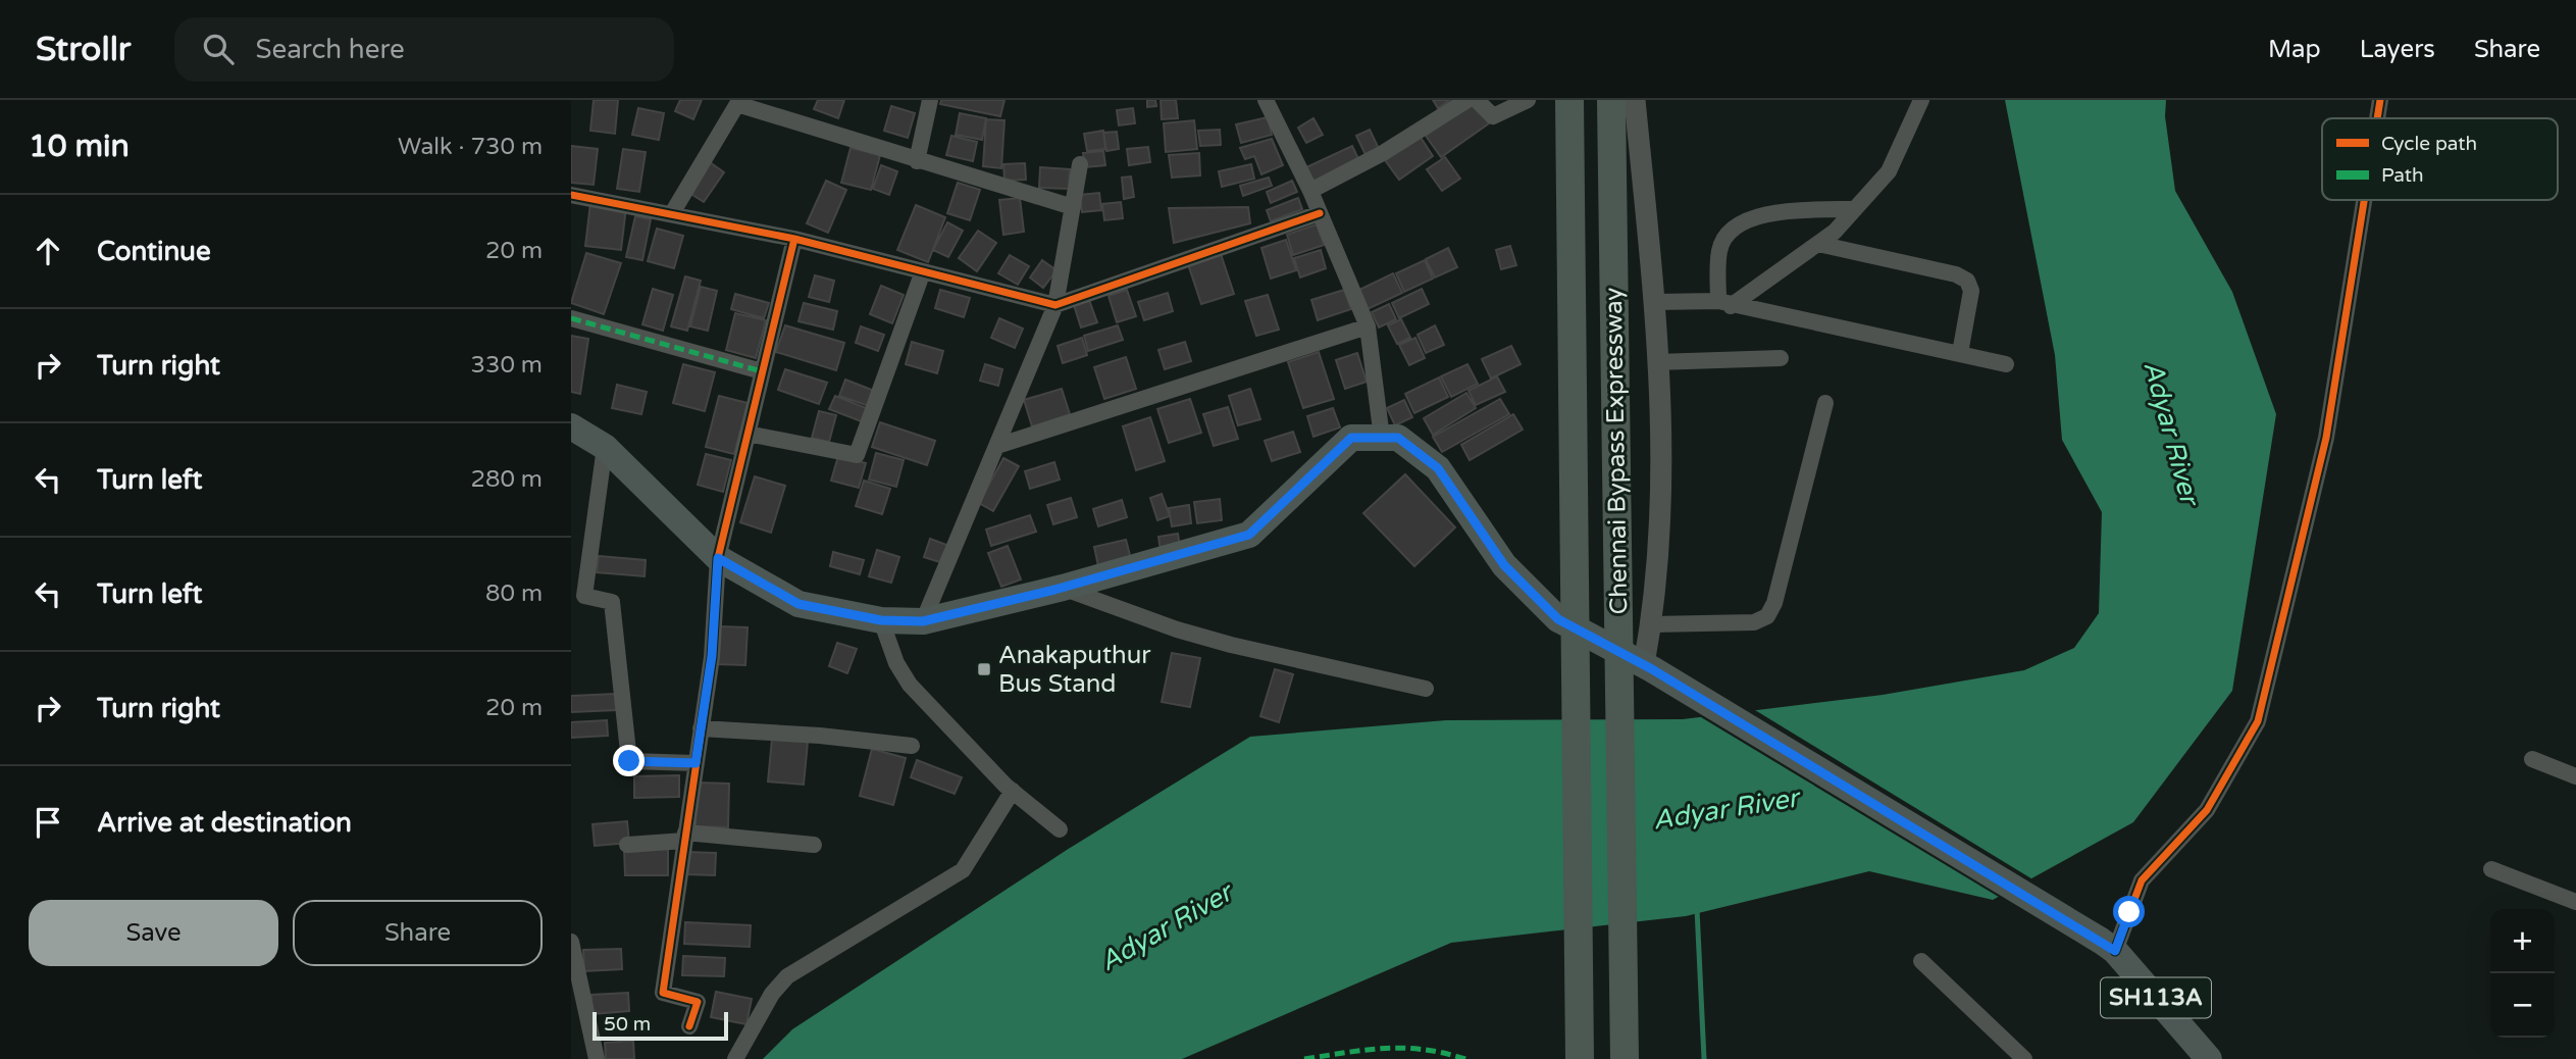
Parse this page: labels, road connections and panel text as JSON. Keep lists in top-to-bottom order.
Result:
{
  "streets": {
    "highway": ["Chennai Bypass Expressway"],
    "main road": ["SH113A"]
  },
  "water": ["Adyar River"],
  "places": {
    "transit": ["Anakaputhur Bus Stand"]
  },
  "legend": ["Cycle path", "Path"],
  "scale_bar": "50 m",
  "page": {
    "header": "Strollr",
    "search": "Search here",
    "nav": ["Map", "Layers", "Share"],
    "heading": ["10 min", "Walk · 730 m"],
    "list": [
      ["Continue", "20 m"],
      ["Turn right", "330 m"],
      ["Turn left", "280 m"],
      ["Turn left", "80 m"],
      ["Turn right", "20 m"],
      "Arrive at destination"
    ],
    "buttons": ["Save", "Share"],
    "map_buttons": ["+", "−"],
    "scale": "50 m"
  }
}
